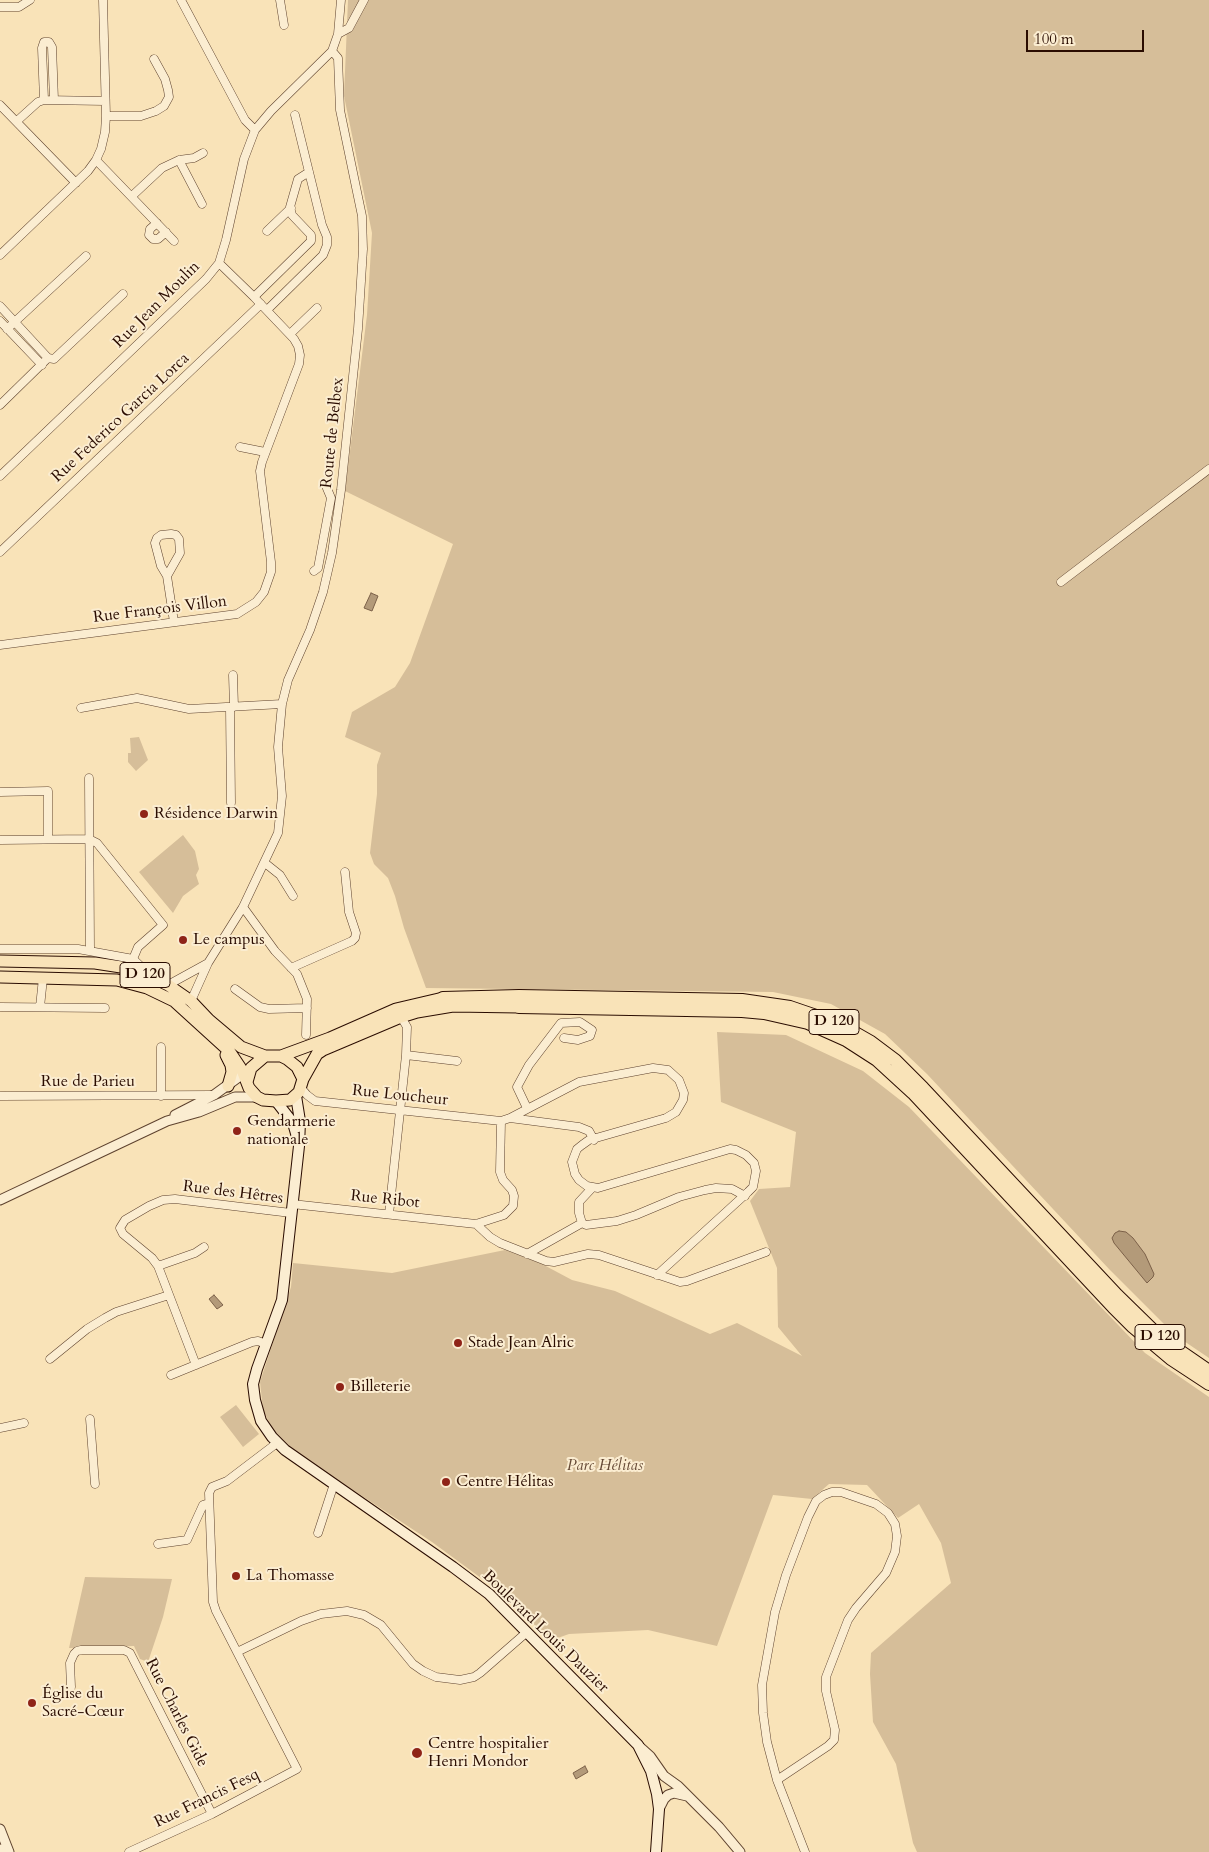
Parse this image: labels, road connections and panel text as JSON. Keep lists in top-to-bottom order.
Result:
{
  "streets": {
    "highway": ["D 120"],
    "main road": ["Boulevard Louis Dauzier"],
    "street": [
      "Rue Jean Moulin",
      "Rue Federico Garcia Lorca",
      "Route de Belbex",
      "Rue François Villon",
      "Rue de Parieu",
      "Rue Loucheur",
      "Rue des Hêtres",
      "Rue Ribot",
      "Rue Charles Gide",
      "Rue Francis Fesq"
    ]
  },
  "crossings": [
    ["Rue Jean Moulin", "Route de Belbex"],
    ["Rue Jean Moulin", "Rue François Villon"],
    ["Rue Federico Garcia Lorca", "Rue François Villon"],
    ["Route de Belbex", "D 120"],
    ["D 120", "Rue Loucheur"],
    ["D 120", "Boulevard Louis Dauzier"],
    ["Rue Loucheur", "Boulevard Louis Dauzier"],
    ["Rue des Hêtres", "Rue Ribot"],
    ["Rue des Hêtres", "Boulevard Louis Dauzier"],
    ["Rue Ribot", "Boulevard Louis Dauzier"],
    ["Rue Charles Gide", "Rue Francis Fesq"]
  ],
  "parks": ["Parc Hélitas"],
  "places": [
    "Résidence Darwin",
    "Le campus",
    "Gendarmerie nationale",
    "Stade Jean Alric",
    "Billeterie",
    "Centre Hélitas",
    "La Thomasse",
    "Église du Sacré-Cœur",
    "Centre hospitalier Henri Mondor"
  ],
  "scale_bar": "100 m"
}
